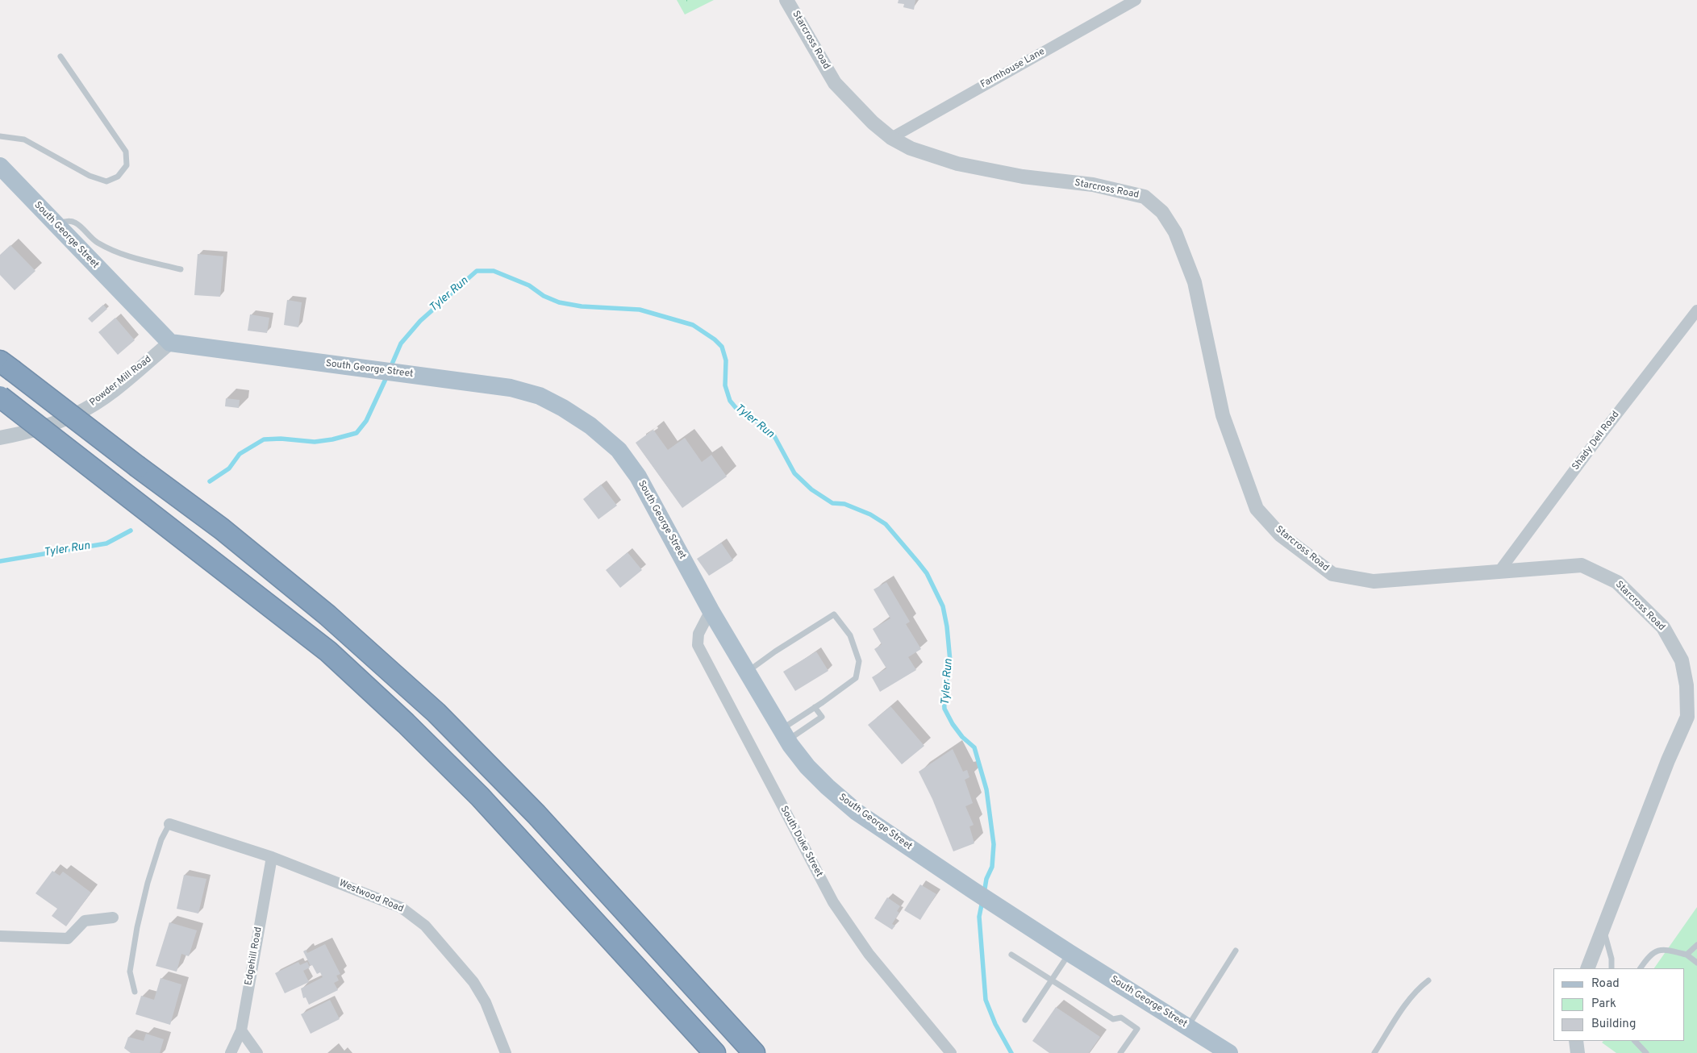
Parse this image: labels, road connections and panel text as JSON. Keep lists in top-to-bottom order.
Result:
{
  "streets": {
    "main road": ["South George Street"],
    "street": [
      "Starcross Road",
      "Farmhouse Lane",
      "Powder Mill Road",
      "Shady Dell Road",
      "South Duke Street",
      "Westwood Road",
      "Edgehill Road"
    ]
  },
  "crossings": [
    ["Starcross Road", "Farmhouse Lane"],
    ["Starcross Road", "Shady Dell Road"],
    ["South George Street", "Powder Mill Road"],
    ["South George Street", "South Duke Street"],
    ["Westwood Road", "Edgehill Road"]
  ],
  "water": ["Tyler Run"],
  "legend": ["Road", "Park", "Building"]
}
